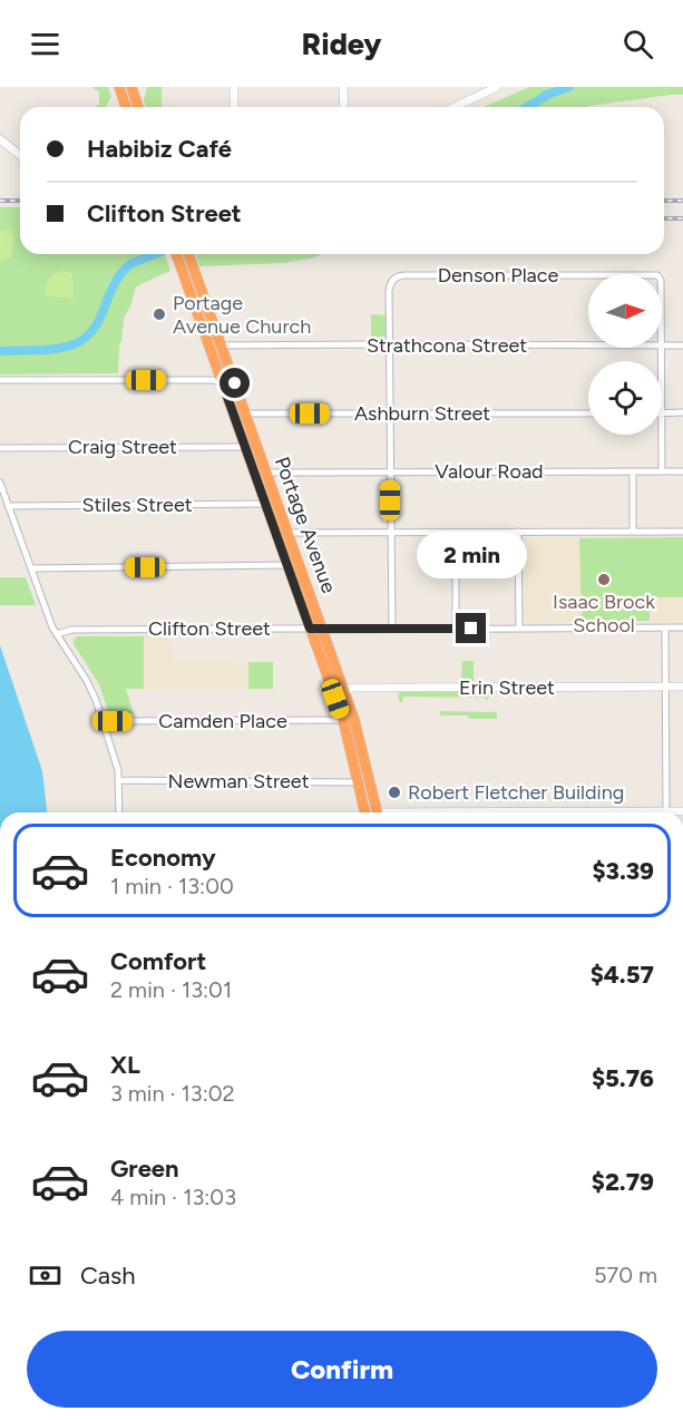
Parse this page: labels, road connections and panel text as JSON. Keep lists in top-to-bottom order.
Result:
{
  "streets": {
    "highway": ["Portage Avenue"],
    "main road": ["Erin Street"],
    "street": [
      "Denson Place",
      "Strathcona Street",
      "Ashburn Street",
      "Craig Street",
      "Valour Road",
      "Stiles Street",
      "Clifton Street",
      "Camden Place",
      "Newman Street"
    ]
  },
  "crossings": [
    ["Denson Place", "Strathcona Street"],
    ["Strathcona Street", "Portage Avenue"],
    ["Ashburn Street", "Portage Avenue"],
    ["Craig Street", "Portage Avenue"],
    ["Valour Road", "Portage Avenue"],
    ["Stiles Street", "Portage Avenue"],
    ["Portage Avenue", "Clifton Street"],
    ["Portage Avenue", "Erin Street"],
    ["Portage Avenue", "Camden Place"],
    ["Portage Avenue", "Newman Street"]
  ],
  "places": ["Portage Avenue Church", "Isaac Brock School", "Robert Fletcher Building"],
  "north": "right",
  "page": {
    "header": "Ridey",
    "banner": ["Habibiz Café", "Clifton Street"],
    "bubble": "2 min",
    "list": [
      {
        "name": "Economy",
        "note": "1 min · 13:00",
        "value": "$3.39"
      },
      {
        "name": "Comfort",
        "note": "2 min · 13:01",
        "value": "$4.57"
      },
      {
        "name": "XL",
        "note": "3 min · 13:02",
        "value": "$5.76"
      },
      {
        "name": "Green",
        "note": "4 min · 13:03",
        "value": "$2.79"
      }
    ],
    "pay": ["Cash", "570 m"],
    "buttons": "Confirm"
  }
}
